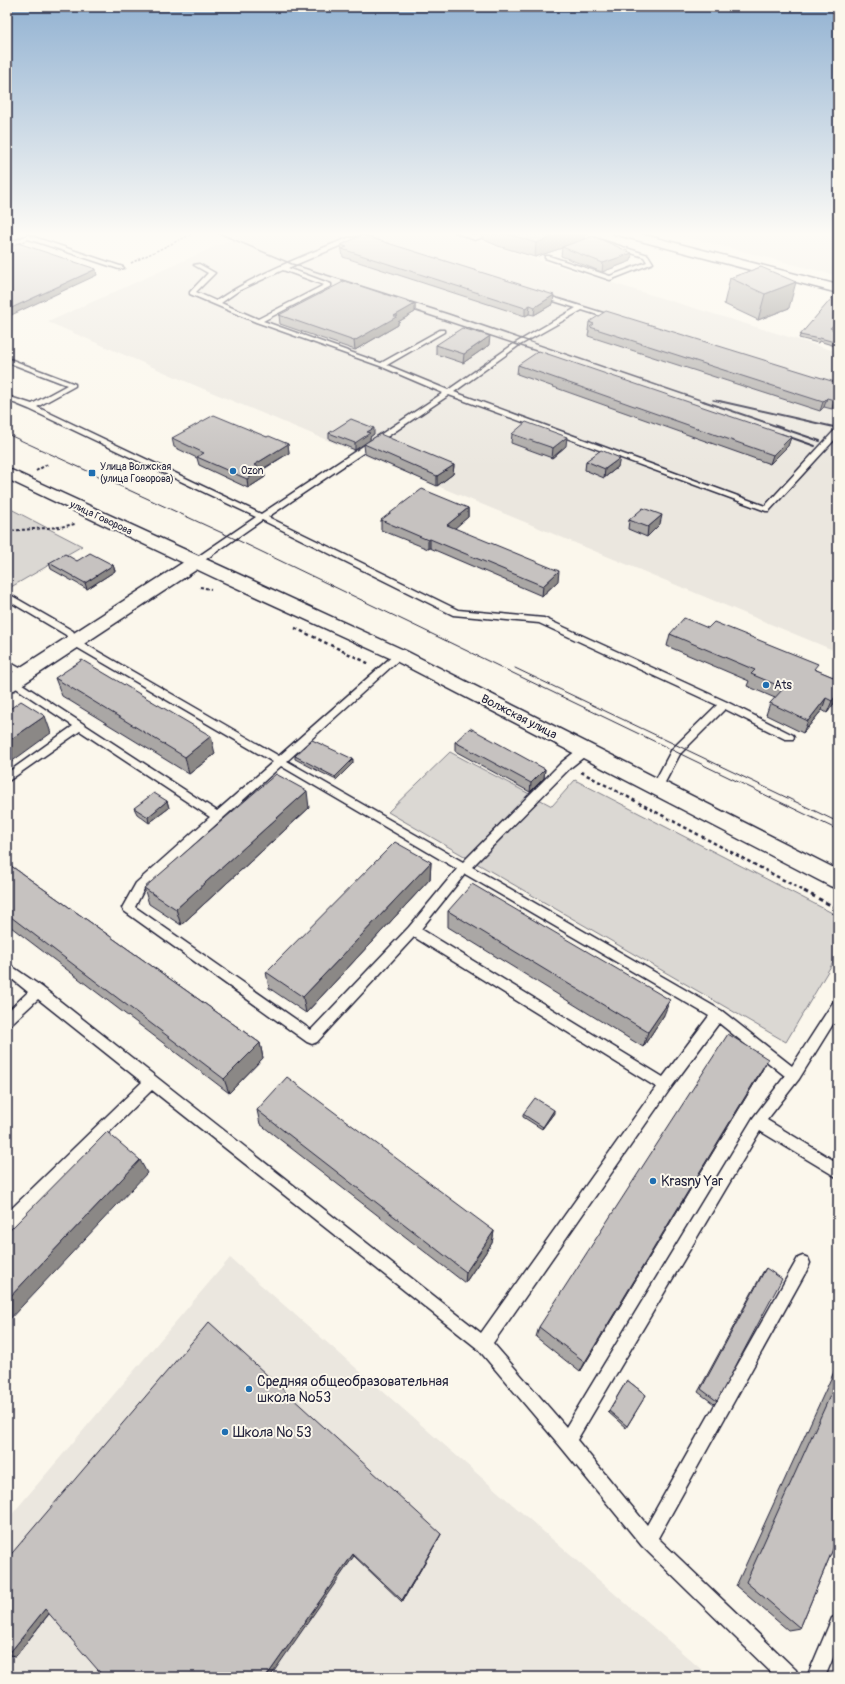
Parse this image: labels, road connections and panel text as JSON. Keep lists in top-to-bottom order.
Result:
{
  "streets": {
    "main road": ["улица Говорова", "Волжская улица"]
  },
  "crossings": [
    ["улица Говорова", "Волжская улица"]
  ],
  "places": {
    "other": [
      "Ozon",
      "Ats",
      "Krasny Yar",
      "Средняя общеобразовательная школа №53",
      "Школа № 53"
    ],
    "transit": ["Улица Волжская (улица Говорова)"]
  }
}
